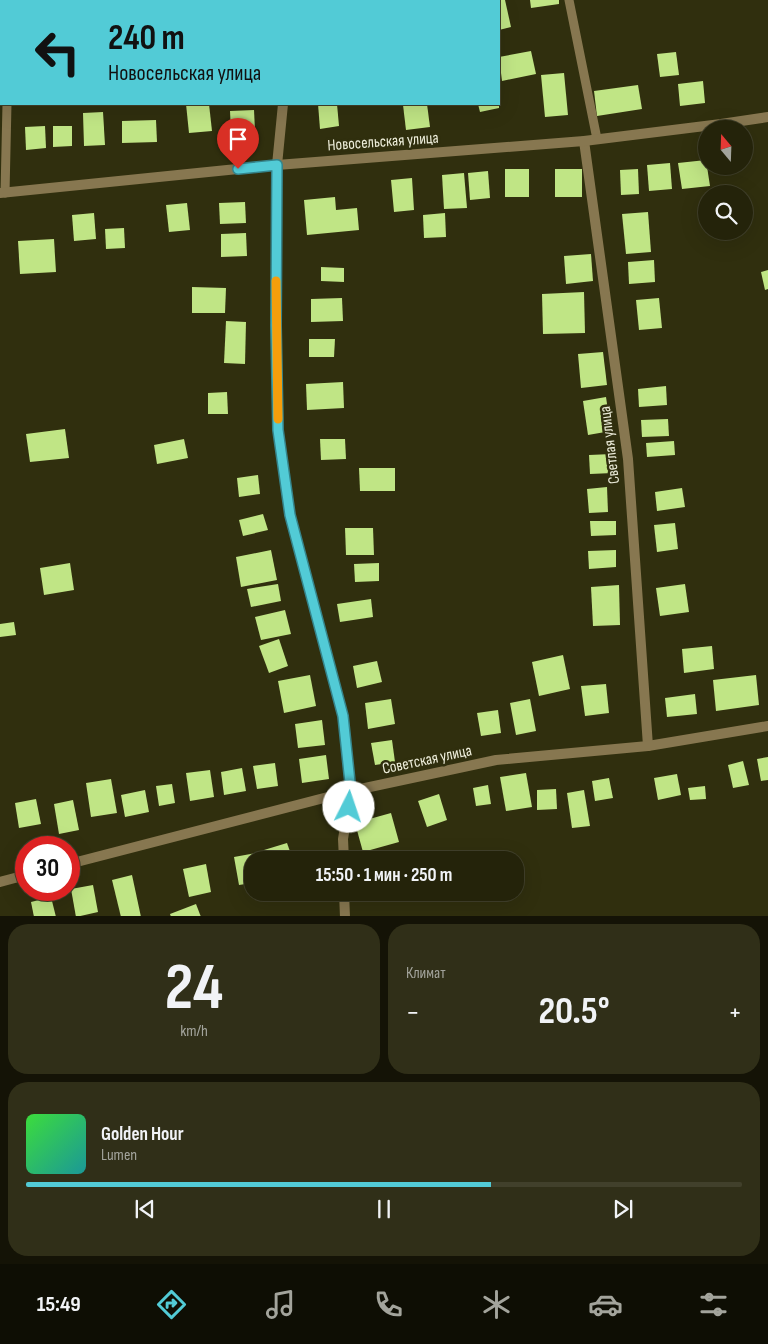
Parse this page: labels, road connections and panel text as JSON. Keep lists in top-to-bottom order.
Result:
{
  "streets": {
    "street": ["Новосельская улица", "Светлая улица", "Советская улица"]
  },
  "crossings": [
    ["Новосельская улица", "Светлая улица"],
    ["Светлая улица", "Советская улица"]
  ],
  "north": "top",
  "page": {
    "turn": ["240 m", "Новосельская улица"],
    "limit": "30",
    "trip": "15:50 · 1 мин · 250 m",
    "tile": [
      ["24", "km/h"],
      "Климат"
    ],
    "heat": ["−", "20.5°", "+"],
    "song": ["Golden Hour", "Lumen"],
    "tabs": "15:49"
  }
}
